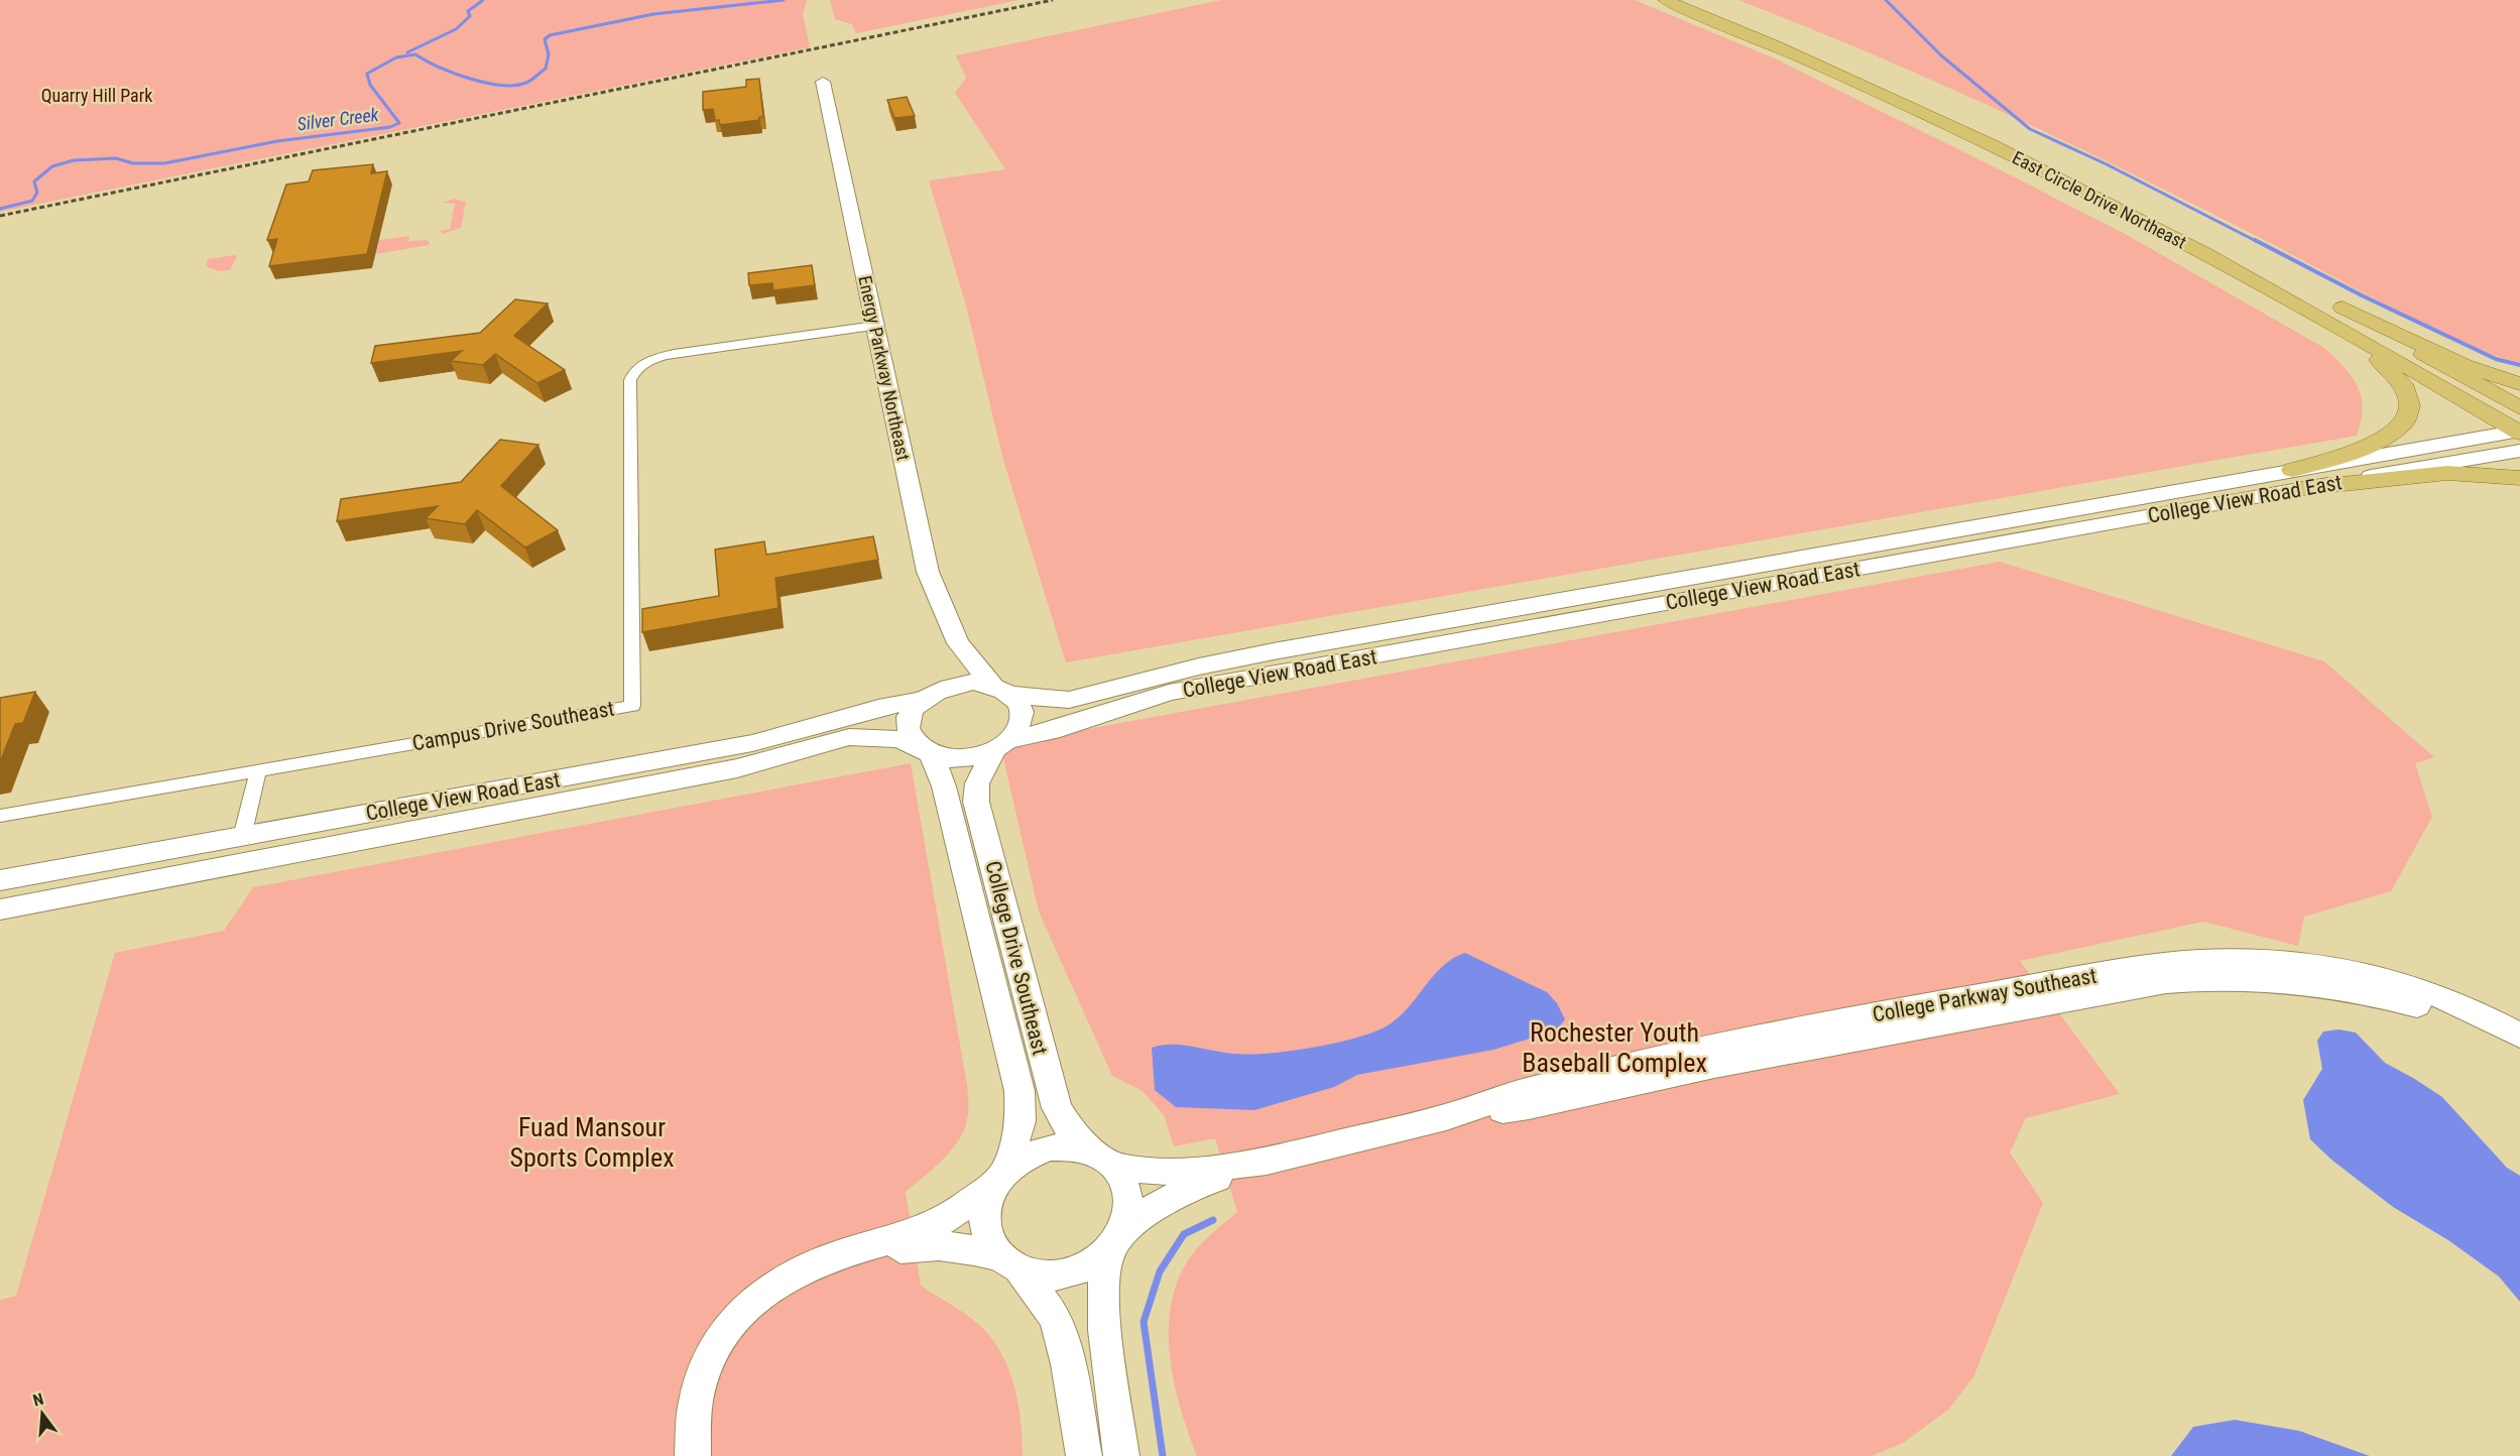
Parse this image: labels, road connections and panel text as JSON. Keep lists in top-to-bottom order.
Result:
{
  "streets": {
    "main road": [
      "East Circle Drive Northeast",
      "Energy Parkway Northeast",
      "College View Road East",
      "College Drive Southeast",
      "College Parkway Southeast"
    ],
    "street": ["Campus Drive Southeast"]
  },
  "crossings": [
    ["East Circle Drive Northeast", "College View Road East"],
    ["Energy Parkway Northeast", "College View Road East"],
    ["Energy Parkway Northeast", "Campus Drive Southeast"],
    ["Energy Parkway Northeast", "College Drive Southeast"],
    ["College View Road East", "College Drive Southeast"],
    ["College Drive Southeast", "College Parkway Southeast"]
  ],
  "water": ["Silver Creek"],
  "parks": ["Quarry Hill Park", "Rochester Youth Baseball Complex", "Fuad Mansour Sports Complex"],
  "north": "top"
}
